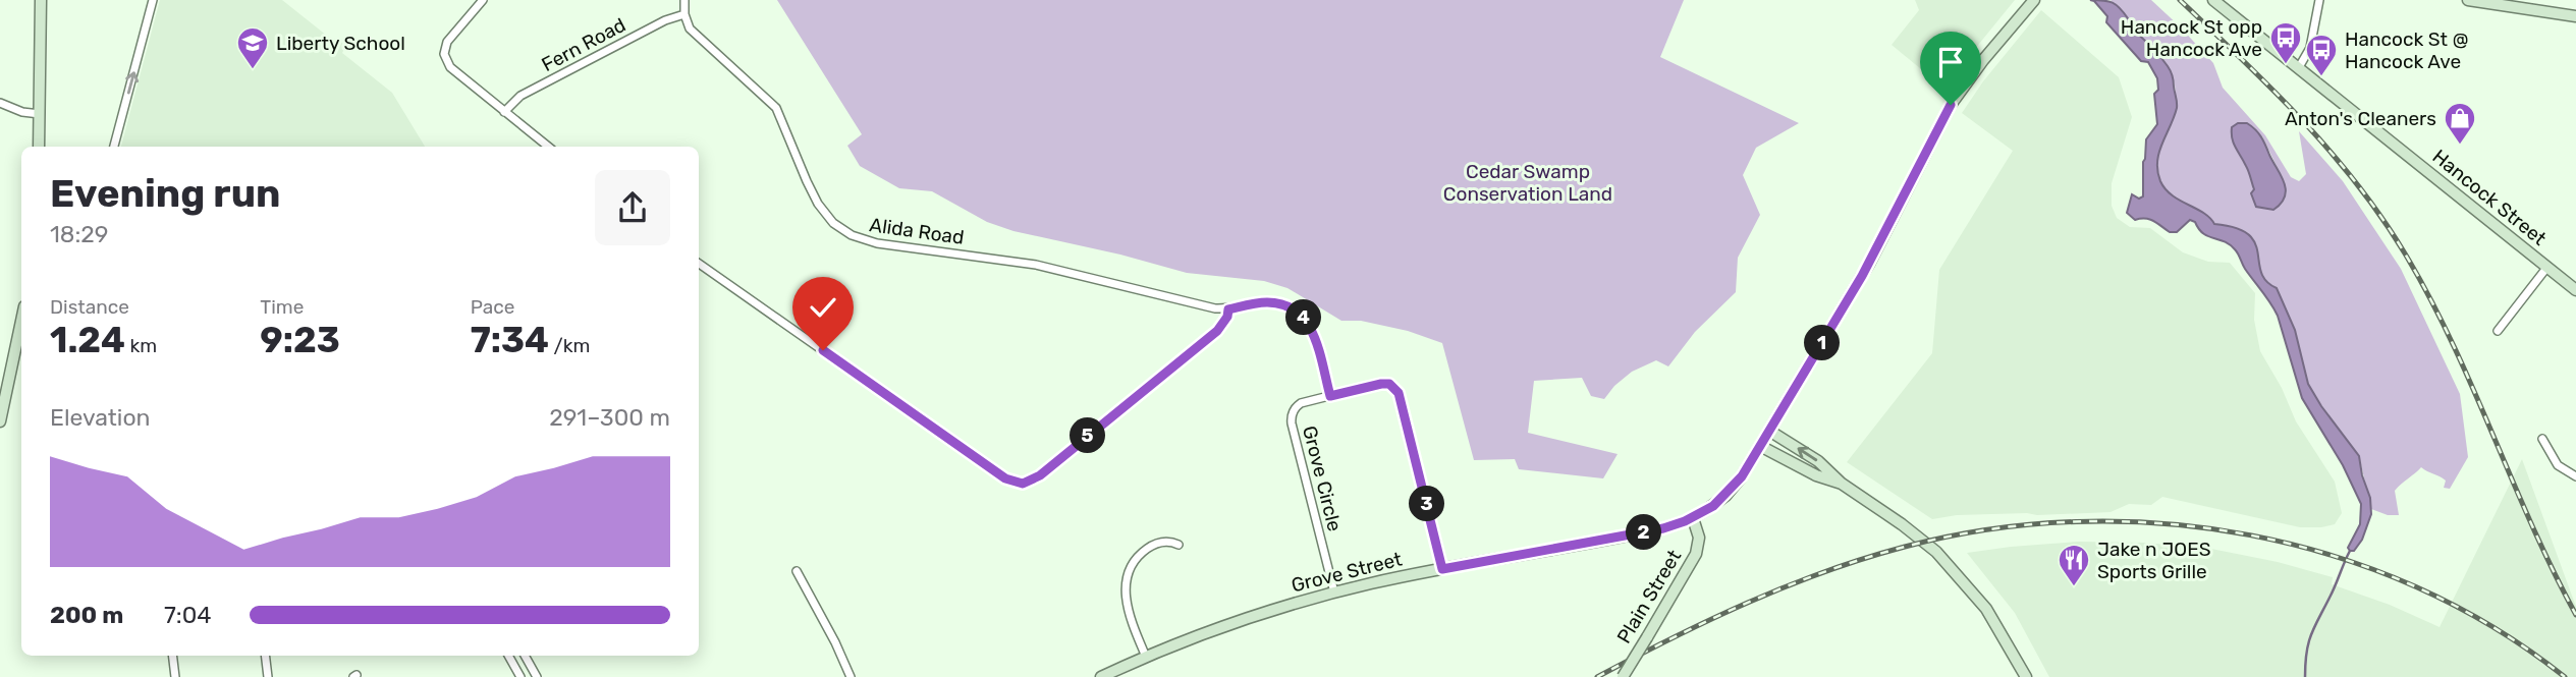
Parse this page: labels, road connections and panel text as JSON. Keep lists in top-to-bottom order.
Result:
{
  "streets": {
    "main road": ["Hancock Street", "Grove Street", "Plain Street"],
    "street": ["Fern Road", "Alida Road", "Grove Circle"]
  },
  "crossings": [
    ["Fern Road", "Alida Road"],
    ["Grove Circle", "Grove Street"],
    ["Grove Street", "Plain Street"]
  ],
  "parks": ["Cedar Swamp Conservation Land"],
  "places": {
    "bus stop": ["Hancock St opp Hancock Ave", "Hancock St @ Hancock Ave"],
    "school or university": ["Liberty School"],
    "shop": ["Anton's Cleaners"],
    "restaurant": ["Jake n JOES Sports Grille"]
  },
  "page": {
    "heading": ["Evening run", "18:29"],
    "stats": [
      ["Distance", "1.24 km"],
      ["Time", "9:23"],
      ["Pace", "7:34 /km"]
    ],
    "pins": [
      "4",
      "1",
      "5",
      "3",
      "2"
    ],
    "chart": ["Elevation", "291–300 m"],
    "list": [
      {
        "name": "200 m",
        "note": "7:04"
      }
    ]
  }
}
